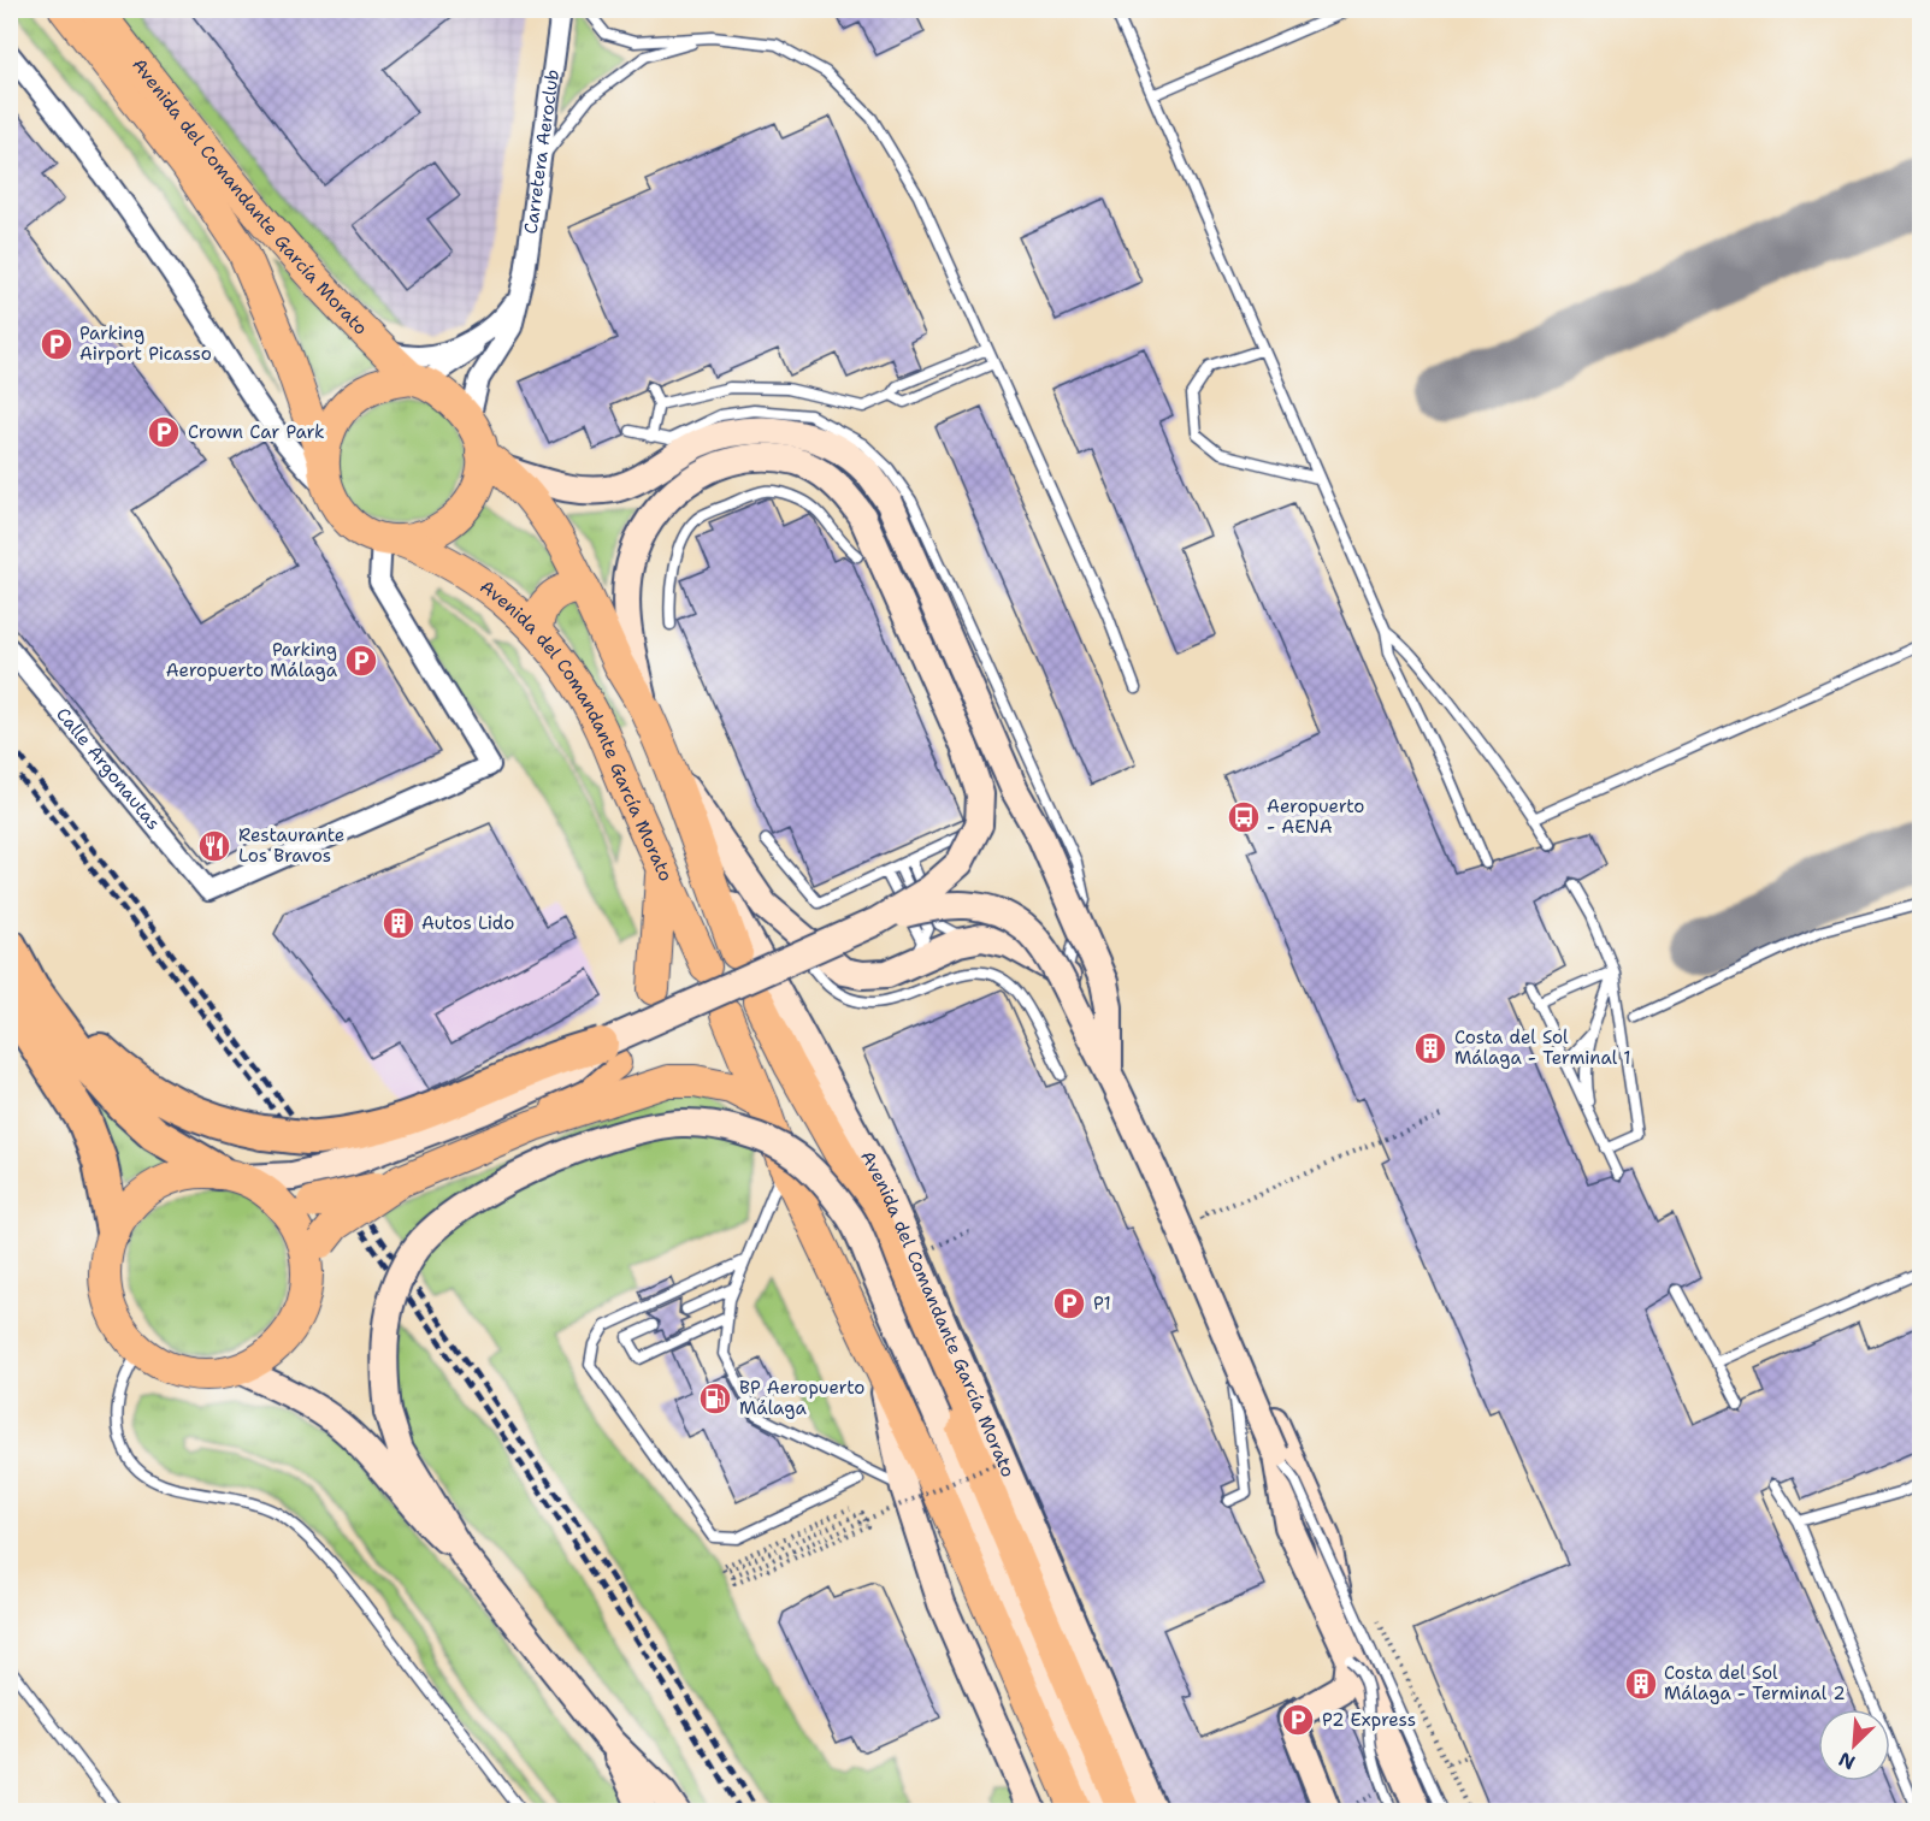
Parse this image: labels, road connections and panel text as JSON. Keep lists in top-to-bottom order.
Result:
{
  "streets": {
    "main road": ["Avenida del Comandante García Morato"],
    "street": ["Carretera Aeroclub", "Calle Argonautas"]
  },
  "crossings": [
    ["Carretera Aeroclub", "Avenida del Comandante García Morato"],
    ["Carretera Aeroclub", "Calle Argonautas"],
    ["Avenida del Comandante García Morato", "Calle Argonautas"]
  ],
  "places": {
    "parking": [
      "Parking Airport Picasso",
      "Crown Car Park",
      "Parking Aeropuerto Málaga",
      "P1",
      "P2 Express"
    ],
    "bus stop": ["Aeropuerto - AENA"],
    "restaurant": ["Restaurante Los Bravos"],
    "building": ["Autos Lido", "Costa del Sol Málaga - Terminal 1", "Costa del Sol Málaga - Terminal 2"],
    "fuel station": ["BP Aeropuerto Málaga"]
  },
  "north": "bottom left"
}
